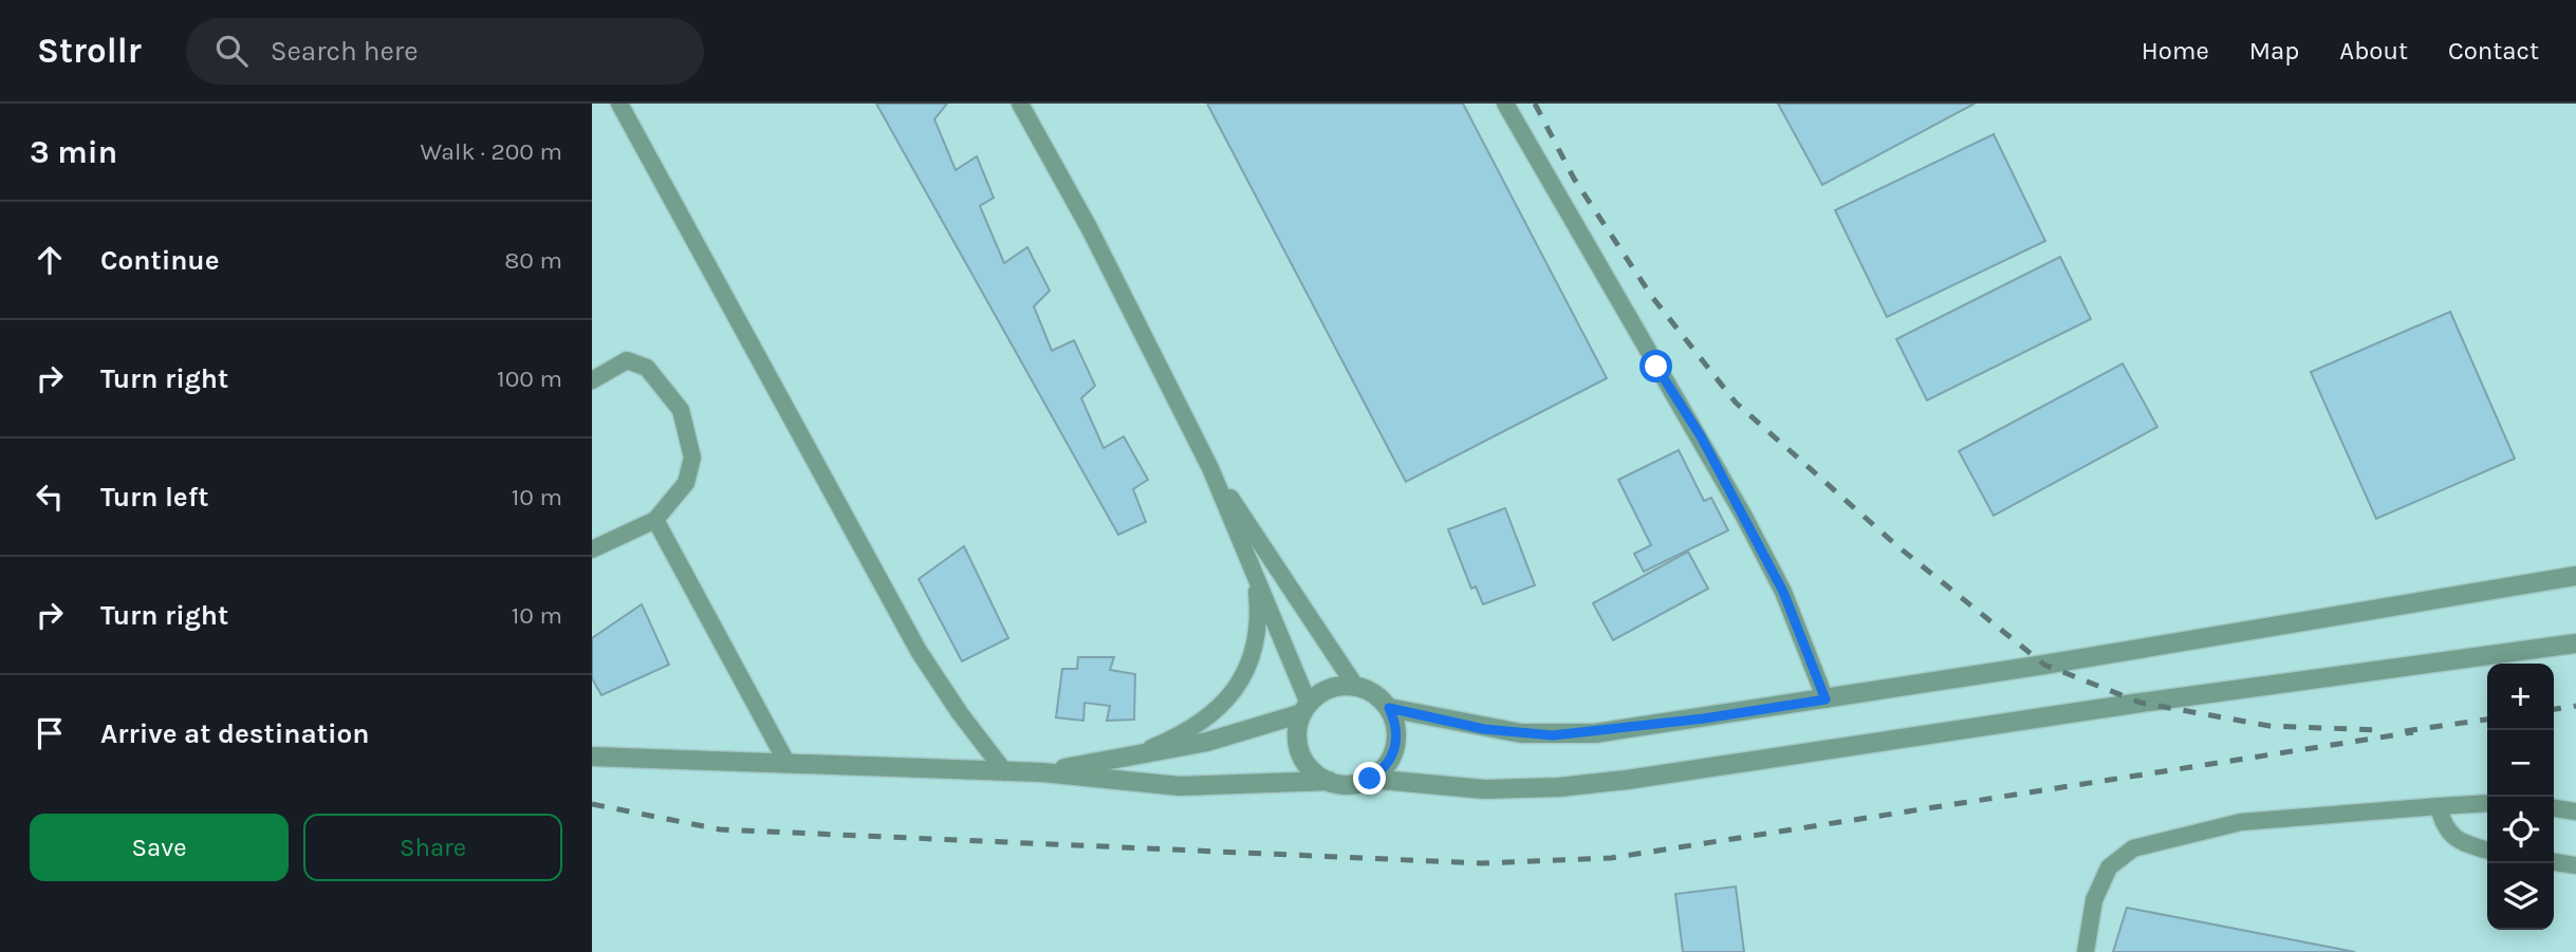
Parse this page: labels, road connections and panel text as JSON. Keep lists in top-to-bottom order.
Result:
{
  "page": {
    "header": "Strollr",
    "search": "Search here",
    "nav": [
      "Home",
      "Map",
      "About",
      "Contact"
    ],
    "heading": ["3 min", "Walk · 200 m"],
    "list": [
      ["Continue", "80 m"],
      ["Turn right", "100 m"],
      ["Turn left", "10 m"],
      ["Turn right", "10 m"],
      "Arrive at destination"
    ],
    "map_buttons": ["+", "−"],
    "buttons": ["Save", "Share"]
  }
}
